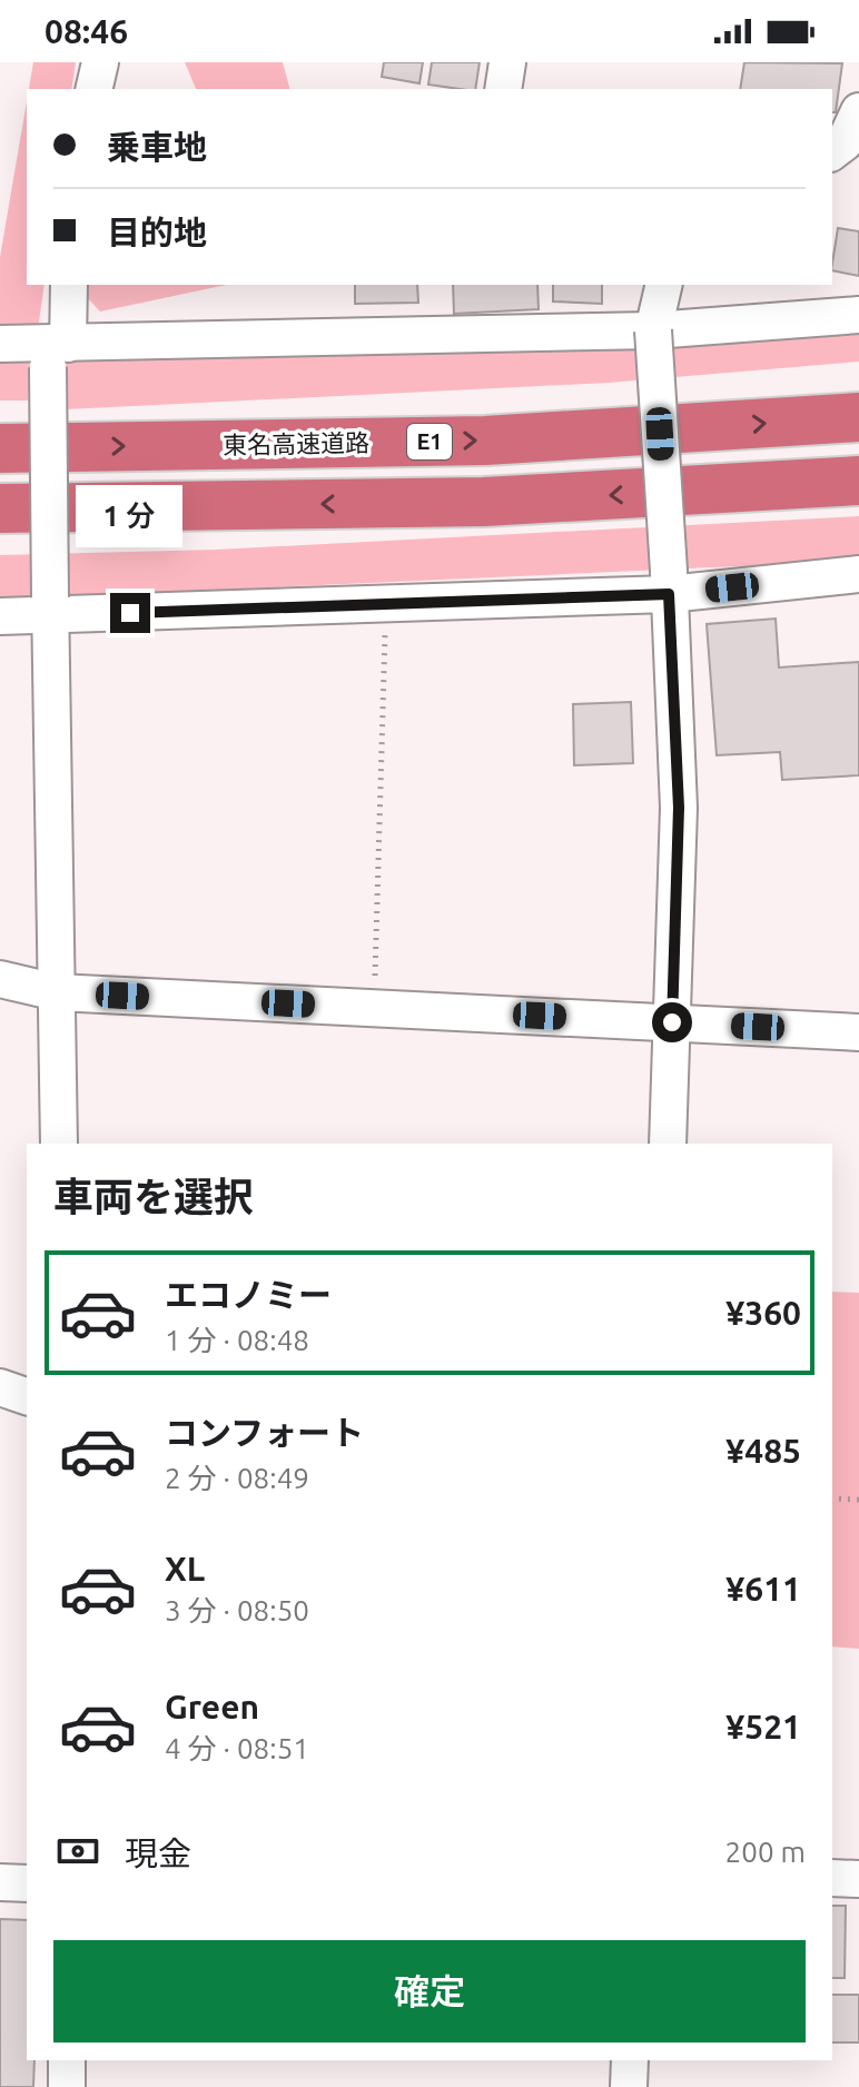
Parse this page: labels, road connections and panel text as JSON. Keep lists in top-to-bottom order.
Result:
{
  "streets": {
    "highway": ["E1", "東名高速道路"]
  },
  "page": {
    "status": "08:46",
    "banner": ["乗車地", "目的地"],
    "bubble": "1 分",
    "heading": "車両を選択",
    "list": [
      {
        "name": "エコノミー",
        "note": "1 分 · 08:48",
        "value": "¥360"
      },
      {
        "name": "コンフォート",
        "note": "2 分 · 08:49",
        "value": "¥485"
      },
      {
        "name": "XL",
        "note": "3 分 · 08:50",
        "value": "¥611"
      },
      {
        "name": "Green",
        "note": "4 分 · 08:51",
        "value": "¥521"
      }
    ],
    "pay": ["現金", "200 m"],
    "buttons": "確定"
  }
}
